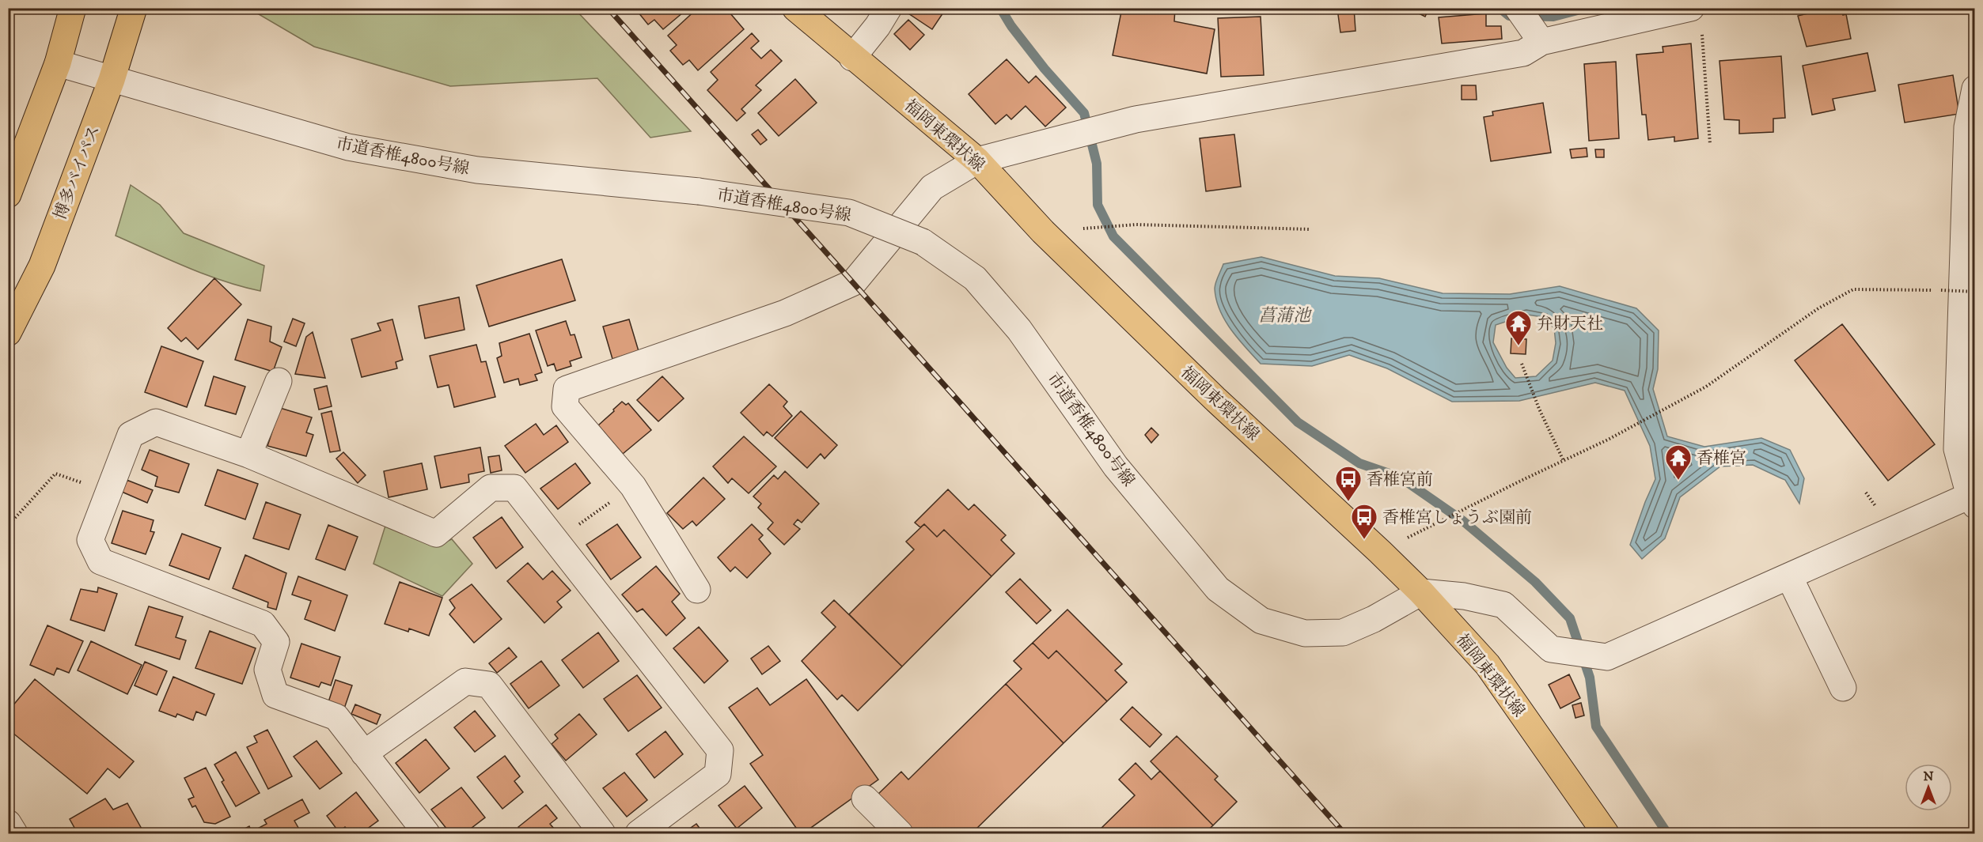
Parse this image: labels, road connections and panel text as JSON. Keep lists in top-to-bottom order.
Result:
{
  "streets": {
    "main road": ["福岡東環状線", "博多バイパス"],
    "street": ["市道香椎4800号線"]
  },
  "crossings": [
    ["福岡東環状線", "市道香椎4800号線"],
    ["市道香椎4800号線", "博多バイパス"]
  ],
  "water": ["菖蒲池"],
  "places": {
    "temple": ["弁財天社", "香椎宮"],
    "bus stop": ["香椎宮前", "香椎宮しょうぶ園前"]
  },
  "north": "top"
}
